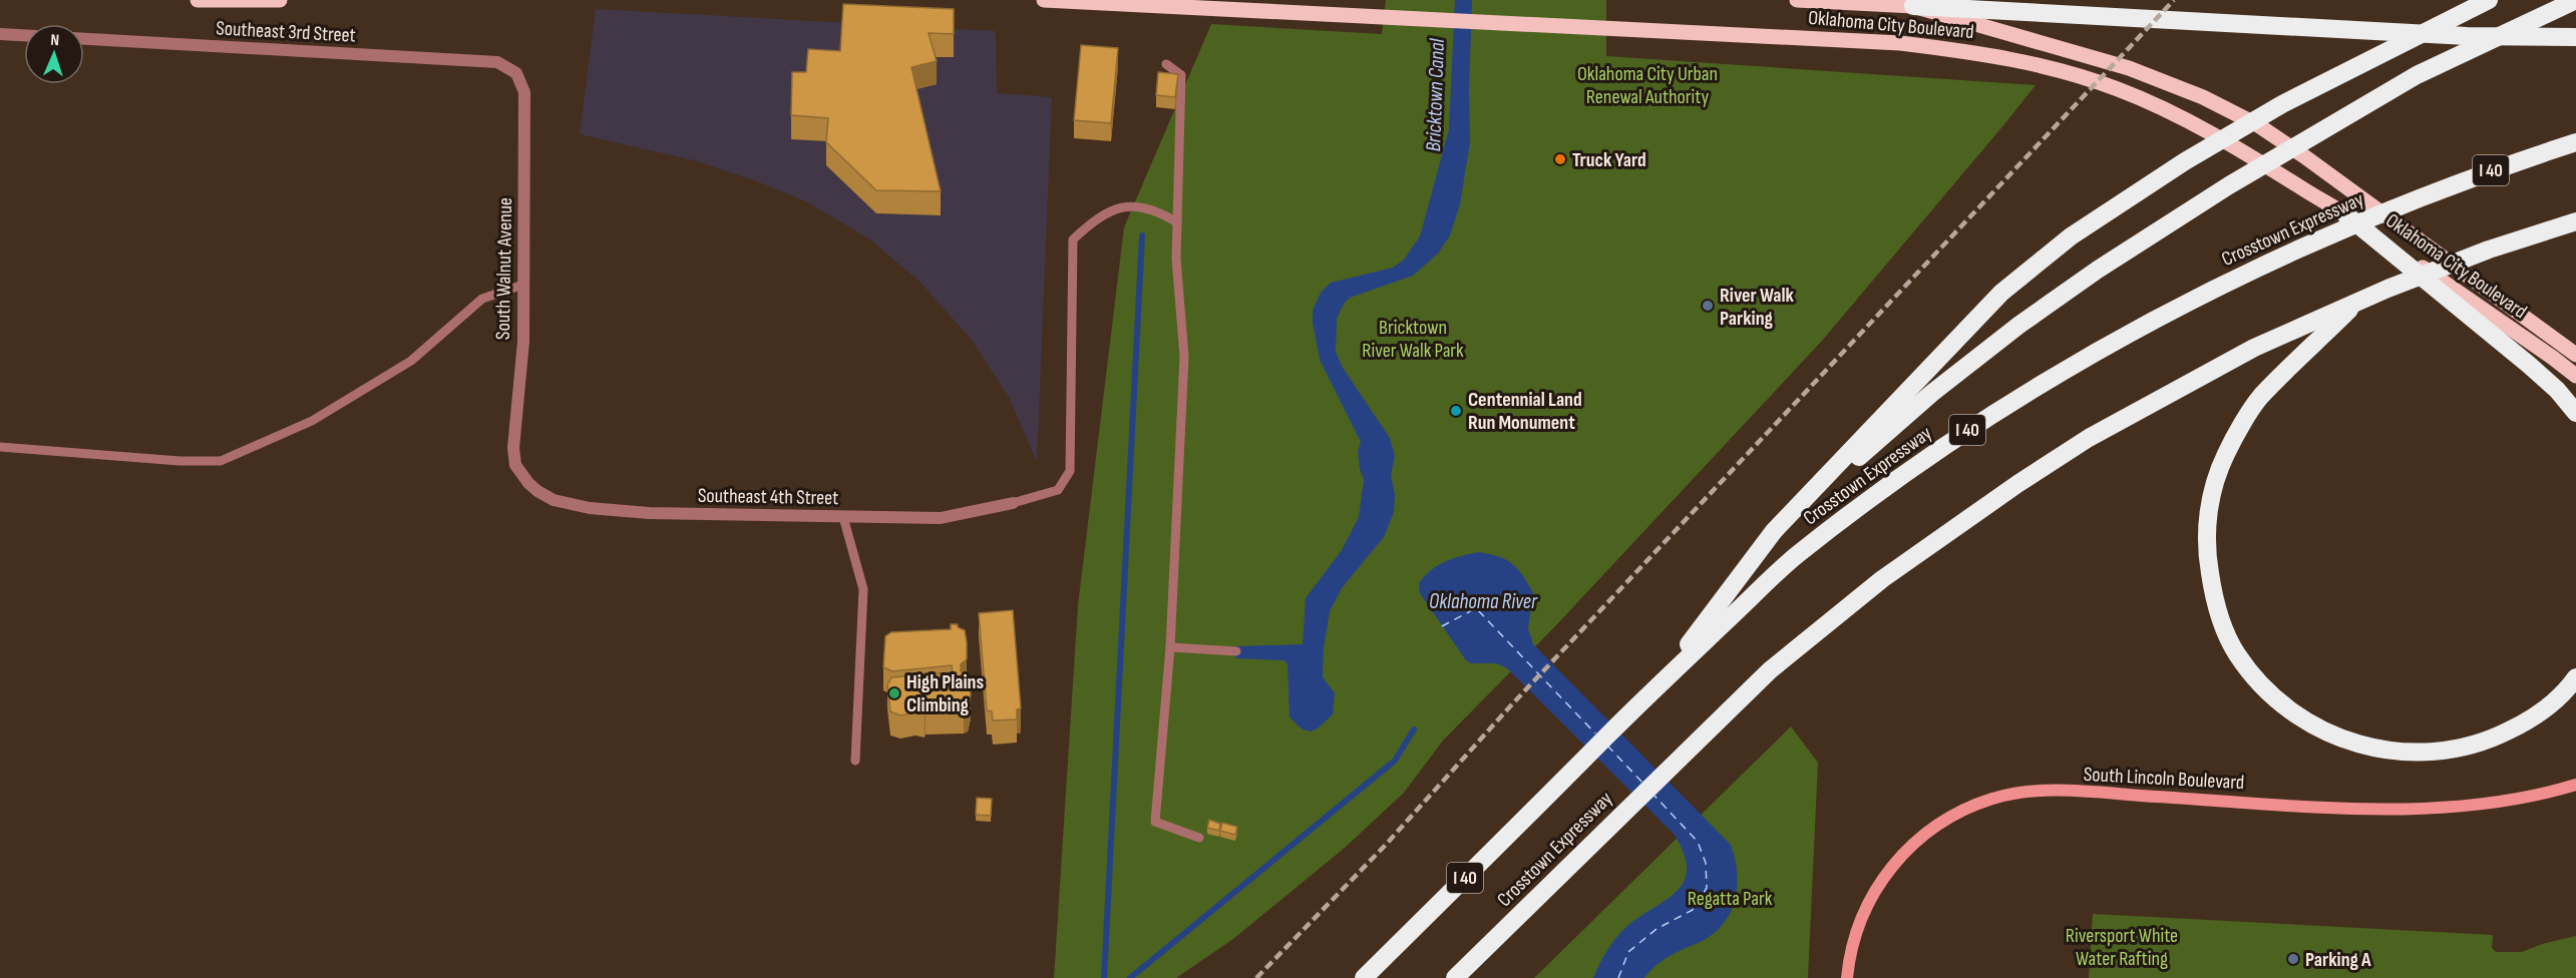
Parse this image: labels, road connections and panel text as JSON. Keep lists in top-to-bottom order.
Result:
{
  "streets": {
    "highway": ["I 40", "Crosstown Expressway"],
    "main road": ["Oklahoma City Boulevard", "South Lincoln Boulevard"],
    "street": ["Southeast 3rd Street", "South Walnut Avenue", "Southeast 4th Street"]
  },
  "crossings": [
    ["Southeast 3rd Street", "South Walnut Avenue"],
    ["South Walnut Avenue", "Southeast 4th Street"]
  ],
  "water": ["Bricktown Canal", "Oklahoma River"],
  "parks": [
    "Oklahoma City Urban Renewal Authority",
    "Bricktown River Walk Park",
    "Regatta Park",
    "Riversport White Water Rafting"
  ],
  "places": [
    "Truck Yard",
    "River Walk Parking",
    "Centennial Land Run Monument",
    "High Plains Climbing",
    "Parking A"
  ],
  "north": "top"
}
